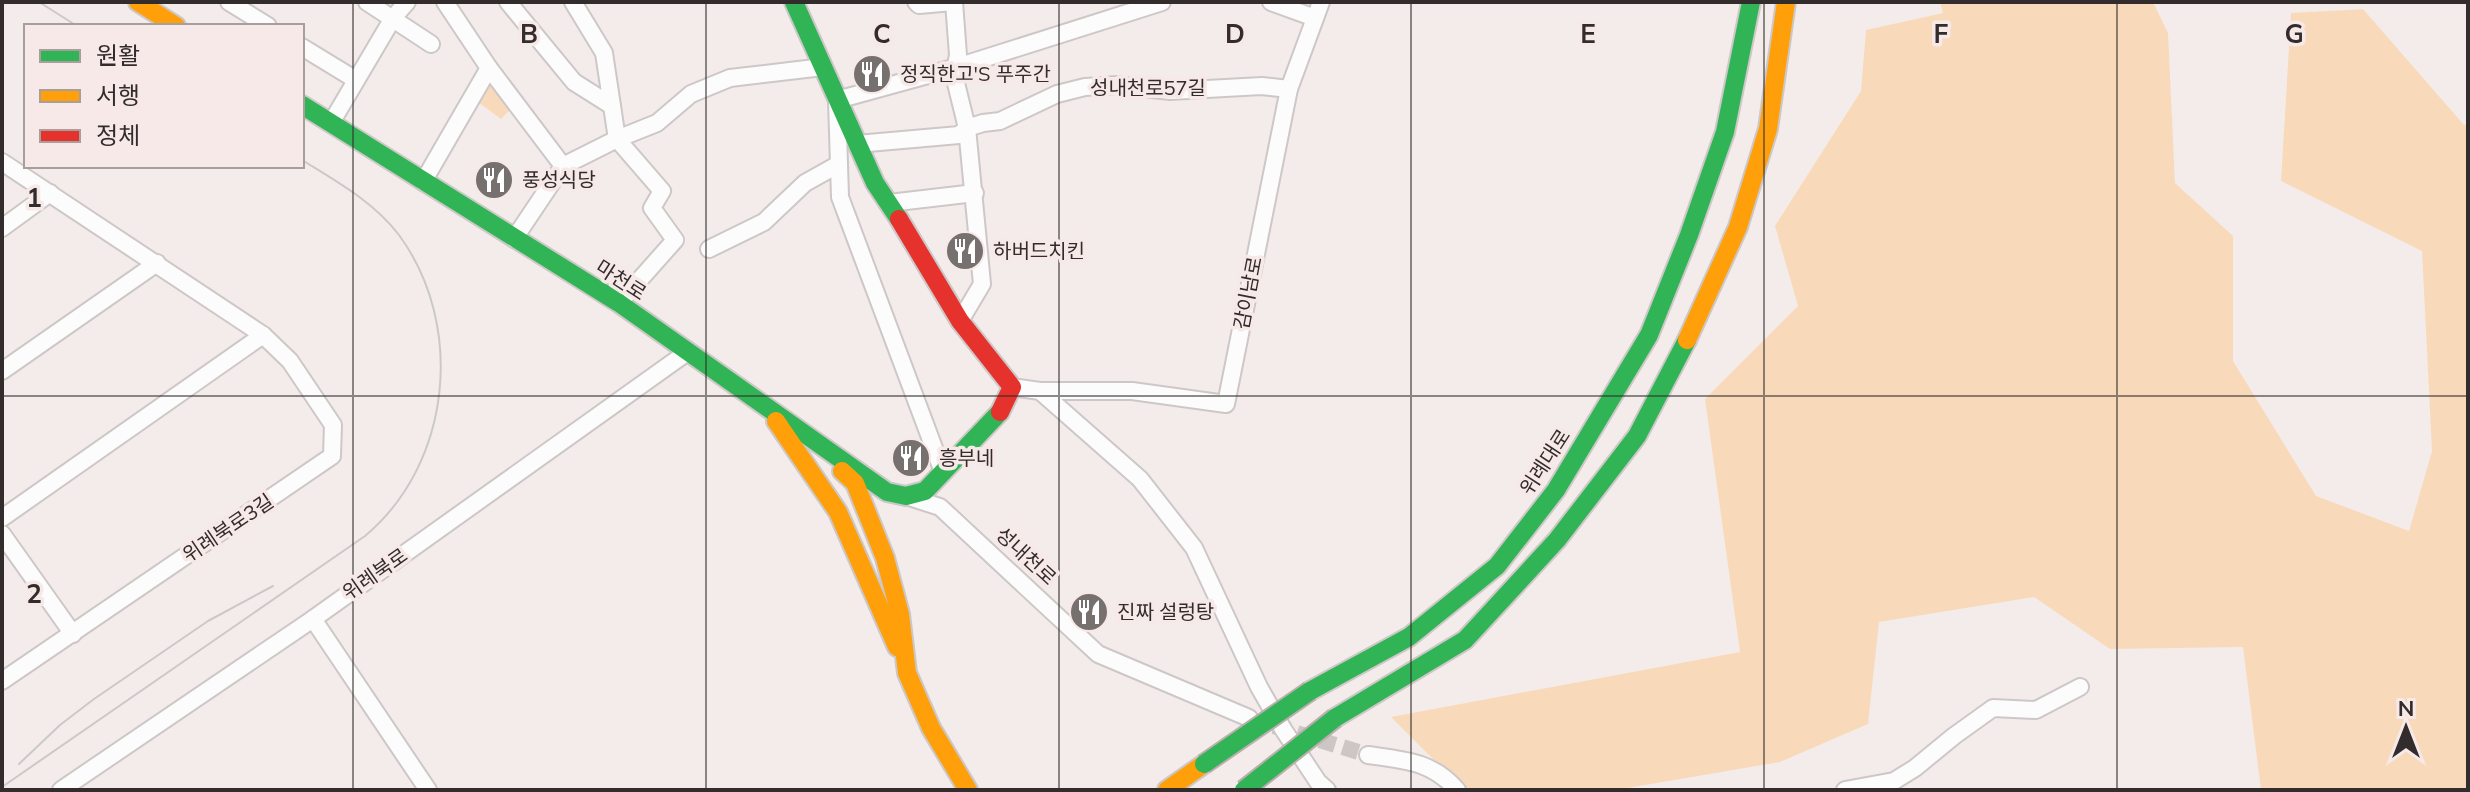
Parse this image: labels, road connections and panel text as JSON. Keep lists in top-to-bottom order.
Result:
{
  "streets": {
    "main road": ["마천로", "위례대로"],
    "street": [
      "성내천로57길",
      "감이남로",
      "위례북로3길",
      "성내천로",
      "위례북로"
    ]
  },
  "crossings": [
    ["성내천로57길", "감이남로"],
    ["마천로", "성내천로"],
    ["마천로", "위례북로"]
  ],
  "places": {
    "restaurant": [
      "정직한고'S 푸주간",
      "풍성식당",
      "하버드치킨",
      "흥부네",
      "진짜 설렁탕"
    ]
  },
  "legend": ["원활", "서행", "정체"],
  "north": "top",
  "grid": {
    "columns": [
      "B",
      "C",
      "D",
      "E",
      "F",
      "G"
    ],
    "rows": ["1", "2"]
  }
}
